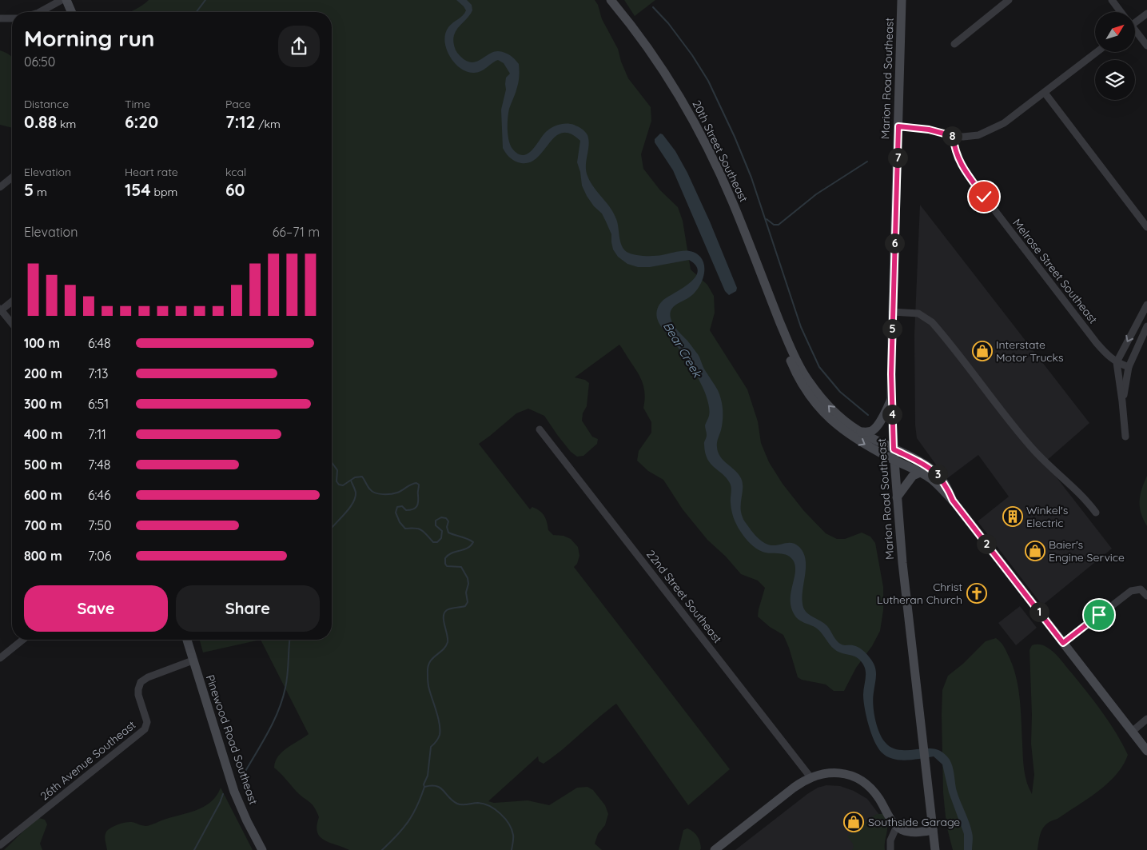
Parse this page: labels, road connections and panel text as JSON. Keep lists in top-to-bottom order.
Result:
{
  "streets": {
    "street": [
      "Marion Road Southeast",
      "20th Street Southeast",
      "Melrose Street Southeast",
      "22nd Street Southeast",
      "Pinewood Road Southeast",
      "26th Avenue Southeast"
    ]
  },
  "crossings": [
    ["Marion Road Southeast", "20th Street Southeast"],
    ["Pinewood Road Southeast", "26th Avenue Southeast"]
  ],
  "water": ["Bear Creek"],
  "places": {
    "shop": ["Interstate Motor Trucks", "Baier's Engine Service", "Southside Garage"],
    "building": ["Winkel's Electric"],
    "church": ["Christ Lutheran Church"]
  },
  "north": "top right",
  "page": {
    "heading": ["Morning run", "06:50"],
    "stats": [
      ["Distance", "0.88 km"],
      ["Time", "6:20"],
      ["Pace", "7:12 /km"],
      ["Elevation", "5 m"],
      ["Heart rate", "154 bpm"],
      ["kcal", "60"]
    ],
    "pins": [
      "8",
      "7",
      "6",
      "5",
      "4",
      "3",
      "2",
      "1"
    ],
    "chart": ["Elevation", "66–71 m"],
    "list": [
      {
        "name": "100 m",
        "note": "6:48"
      },
      {
        "name": "200 m",
        "note": "7:13"
      },
      {
        "name": "300 m",
        "note": "6:51"
      },
      {
        "name": "400 m",
        "note": "7:11"
      },
      {
        "name": "500 m",
        "note": "7:48"
      },
      {
        "name": "600 m",
        "note": "6:46"
      },
      {
        "name": "700 m",
        "note": "7:50"
      },
      {
        "name": "800 m",
        "note": "7:06"
      }
    ],
    "buttons": ["Save", "Share"]
  }
}
